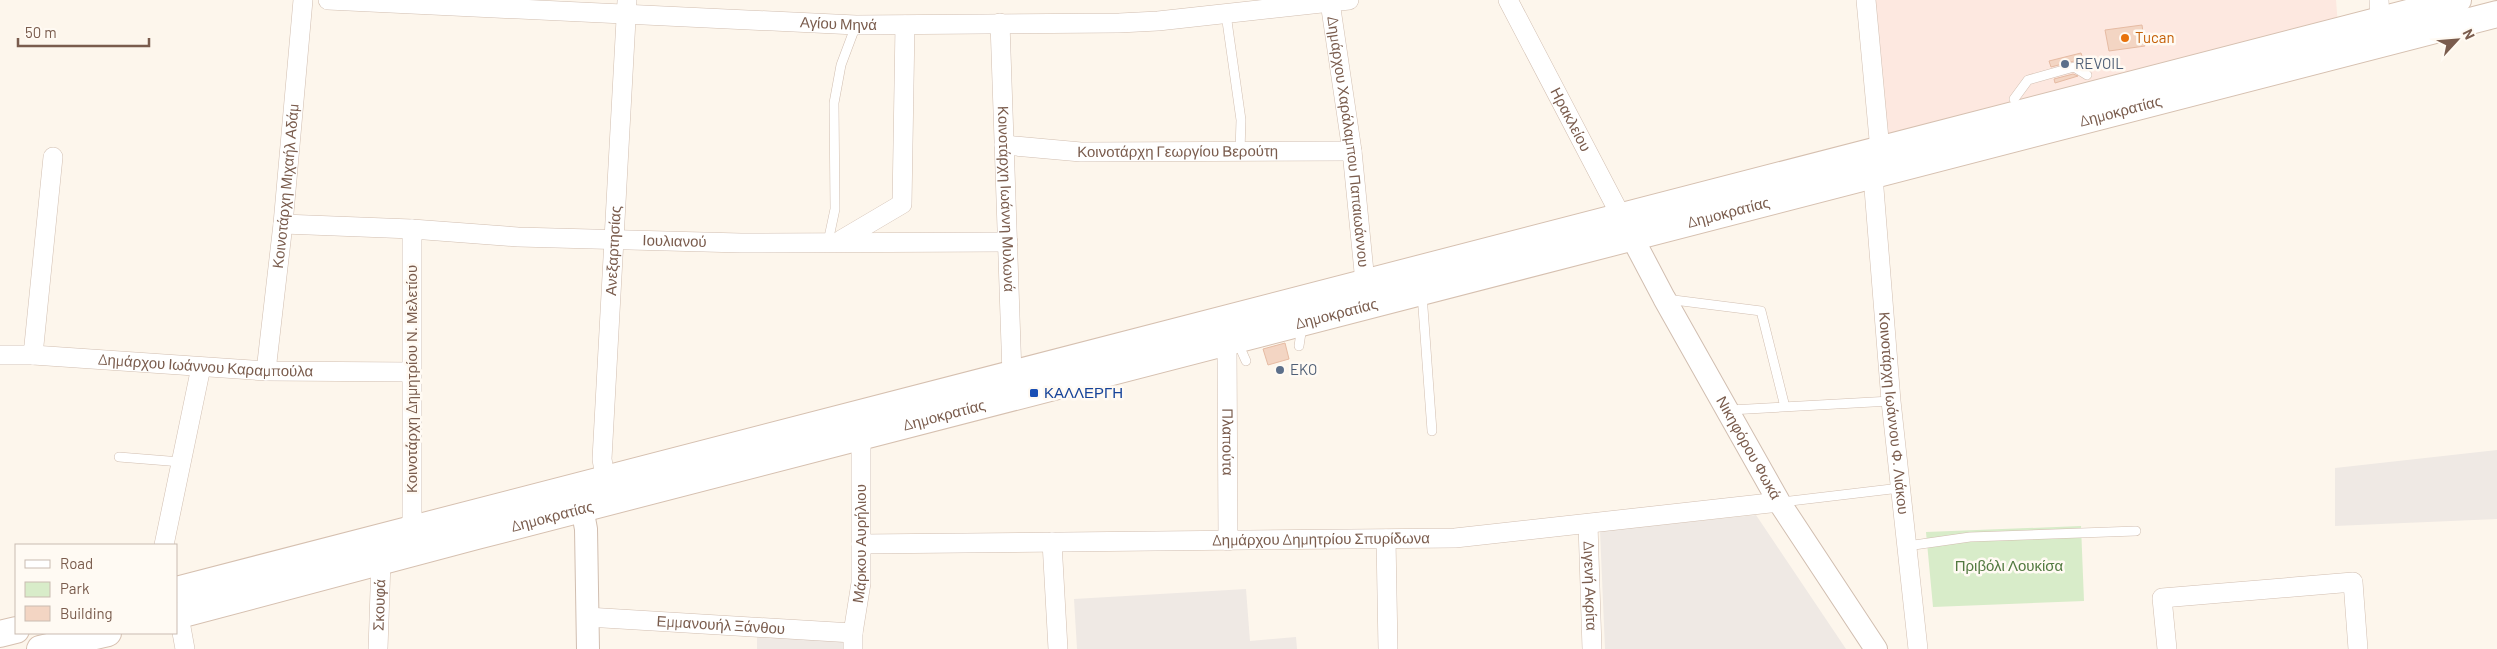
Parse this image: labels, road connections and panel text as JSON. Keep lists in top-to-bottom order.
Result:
{
  "streets": {
    "main road": ["Δημοκρατίας"],
    "street": [
      "Αγίου Μηνά",
      "Ηρακλείου",
      "Δημάρχου Χαράλαμπου Παπαιωάννου",
      "Κοινοτάρχη Γεωργίου Βερούτη",
      "Κοινοτάρχη Μιχαήλ Αδάμ",
      "Κοινοτάρχη Ιωάννη Μυλωνά",
      "Ιουλιανού",
      "Ανεξαρτησίας",
      "Δημάρχου Ιωάννου Καραμπούλα",
      "Κοινοτάρχη Δημητρίου Ν. Μελετίου",
      "Κοινοτάρχη Ιωάννου Φ. Λιάκου",
      "Πλαπούτα",
      "Νικηφόρου Φωκά",
      "Δημάρχου Δημητρίου Σπυρίδωνα",
      "Μάρκου Αυρήλιου",
      "Διγενή Ακρίτα",
      "Σκουφά",
      "Εμμανουήλ Ξάνθου"
    ]
  },
  "crossings": [
    ["Αγίου Μηνά", "Δημάρχου Χαράλαμπου Παπαιωάννου"],
    ["Αγίου Μηνά", "Κοινοτάρχη Ιωάννη Μυλωνά"],
    ["Αγίου Μηνά", "Ανεξαρτησίας"],
    ["Δημοκρατίας", "Ηρακλείου"],
    ["Δημοκρατίας", "Δημάρχου Χαράλαμπου Παπαιωάννου"],
    ["Δημοκρατίας", "Κοινοτάρχη Ιωάννη Μυλωνά"],
    ["Δημοκρατίας", "Ανεξαρτησίας"],
    ["Δημοκρατίας", "Κοινοτάρχη Δημητρίου Ν. Μελετίου"],
    ["Δημοκρατίας", "Κοινοτάρχη Ιωάννου Φ. Λιάκου"],
    ["Δημοκρατίας", "Πλαπούτα"],
    ["Δημοκρατίας", "Νικηφόρου Φωκά"],
    ["Δημοκρατίας", "Μάρκου Αυρήλιου"],
    ["Δημοκρατίας", "Σκουφά"],
    ["Ηρακλείου", "Νικηφόρου Φωκά"],
    ["Δημάρχου Χαράλαμπου Παπαιωάννου", "Κοινοτάρχη Γεωργίου Βερούτη"],
    ["Κοινοτάρχη Γεωργίου Βερούτη", "Κοινοτάρχη Ιωάννη Μυλωνά"],
    ["Κοινοτάρχη Μιχαήλ Αδάμ", "Ιουλιανού"],
    ["Κοινοτάρχη Μιχαήλ Αδάμ", "Δημάρχου Ιωάννου Καραμπούλα"],
    ["Κοινοτάρχη Ιωάννη Μυλωνά", "Ιουλιανού"],
    ["Ιουλιανού", "Ανεξαρτησίας"],
    ["Ιουλιανού", "Κοινοτάρχη Δημητρίου Ν. Μελετίου"],
    ["Δημάρχου Ιωάννου Καραμπούλα", "Κοινοτάρχη Δημητρίου Ν. Μελετίου"],
    ["Πλαπούτα", "Δημάρχου Δημητρίου Σπυρίδωνα"],
    ["Νικηφόρου Φωκά", "Δημάρχου Δημητρίου Σπυρίδωνα"],
    ["Δημάρχου Δημητρίου Σπυρίδωνα", "Μάρκου Αυρήλιου"],
    ["Δημάρχου Δημητρίου Σπυρίδωνα", "Διγενή Ακρίτα"],
    ["Μάρκου Αυρήλιου", "Εμμανουήλ Ξάνθου"]
  ],
  "parks": ["Πριβόλι Λουκίσα"],
  "places": {
    "other": ["Tucan", "REVOIL", "EKO"],
    "transit": ["ΚΑΛΛΕΡΓΗ"]
  },
  "legend": ["Road", "Park", "Building"],
  "scale_bar": "50 m",
  "north": "top right"
}
